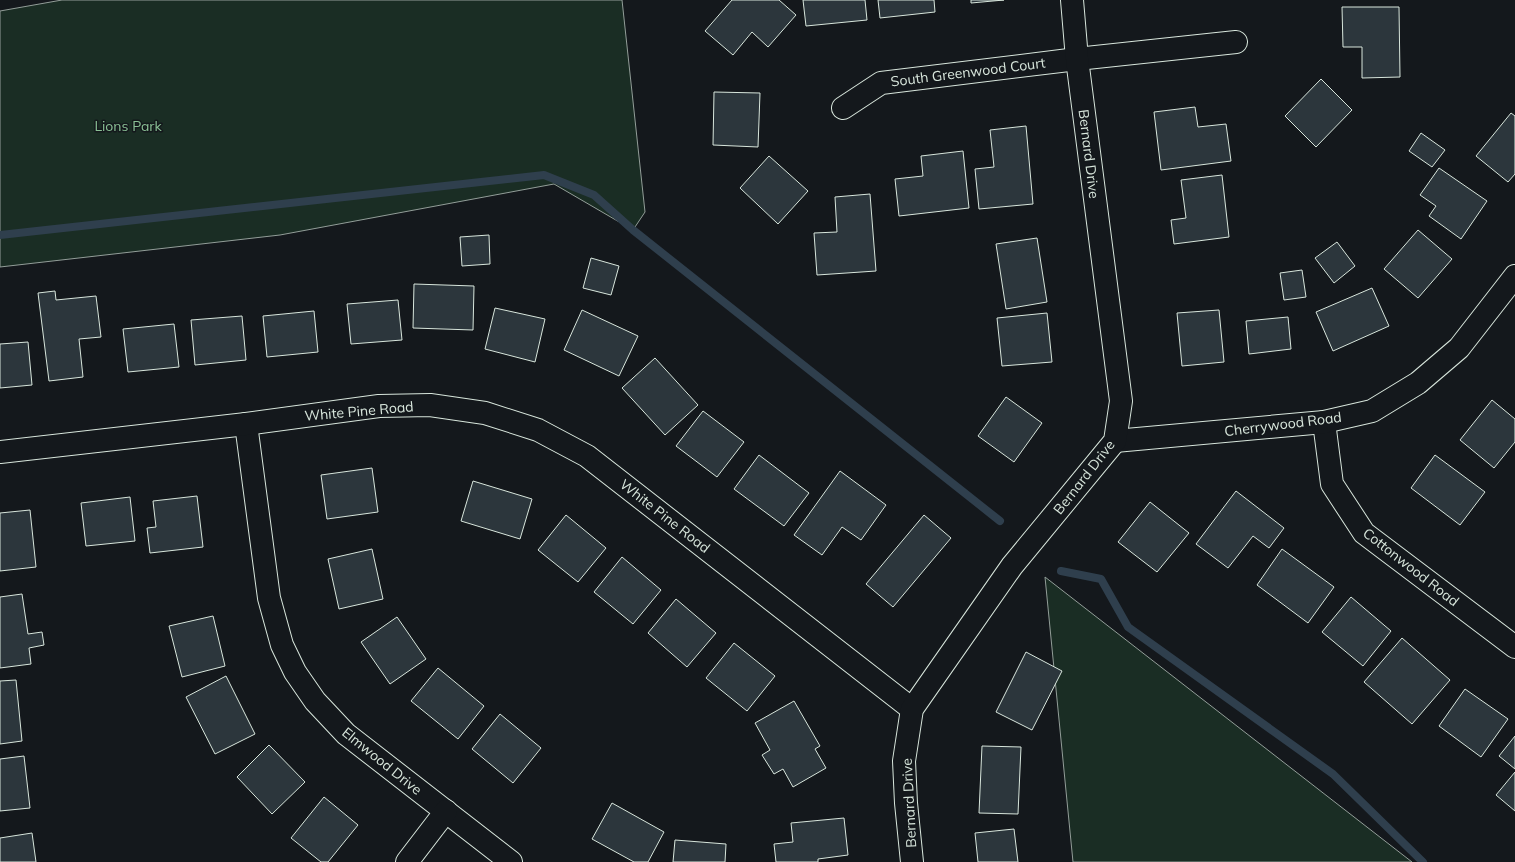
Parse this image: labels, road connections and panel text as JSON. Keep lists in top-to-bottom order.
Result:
{
  "streets": {
    "street": [
      "South Greenwood Court",
      "Bernard Drive",
      "White Pine Road",
      "Cherrywood Road",
      "Cottonwood Road",
      "Elmwood Drive"
    ]
  },
  "crossings": [
    ["South Greenwood Court", "Bernard Drive"],
    ["Bernard Drive", "White Pine Road"],
    ["Bernard Drive", "Cherrywood Road"],
    ["White Pine Road", "Elmwood Drive"],
    ["Cherrywood Road", "Cottonwood Road"]
  ],
  "parks": ["Lions Park"]
}
